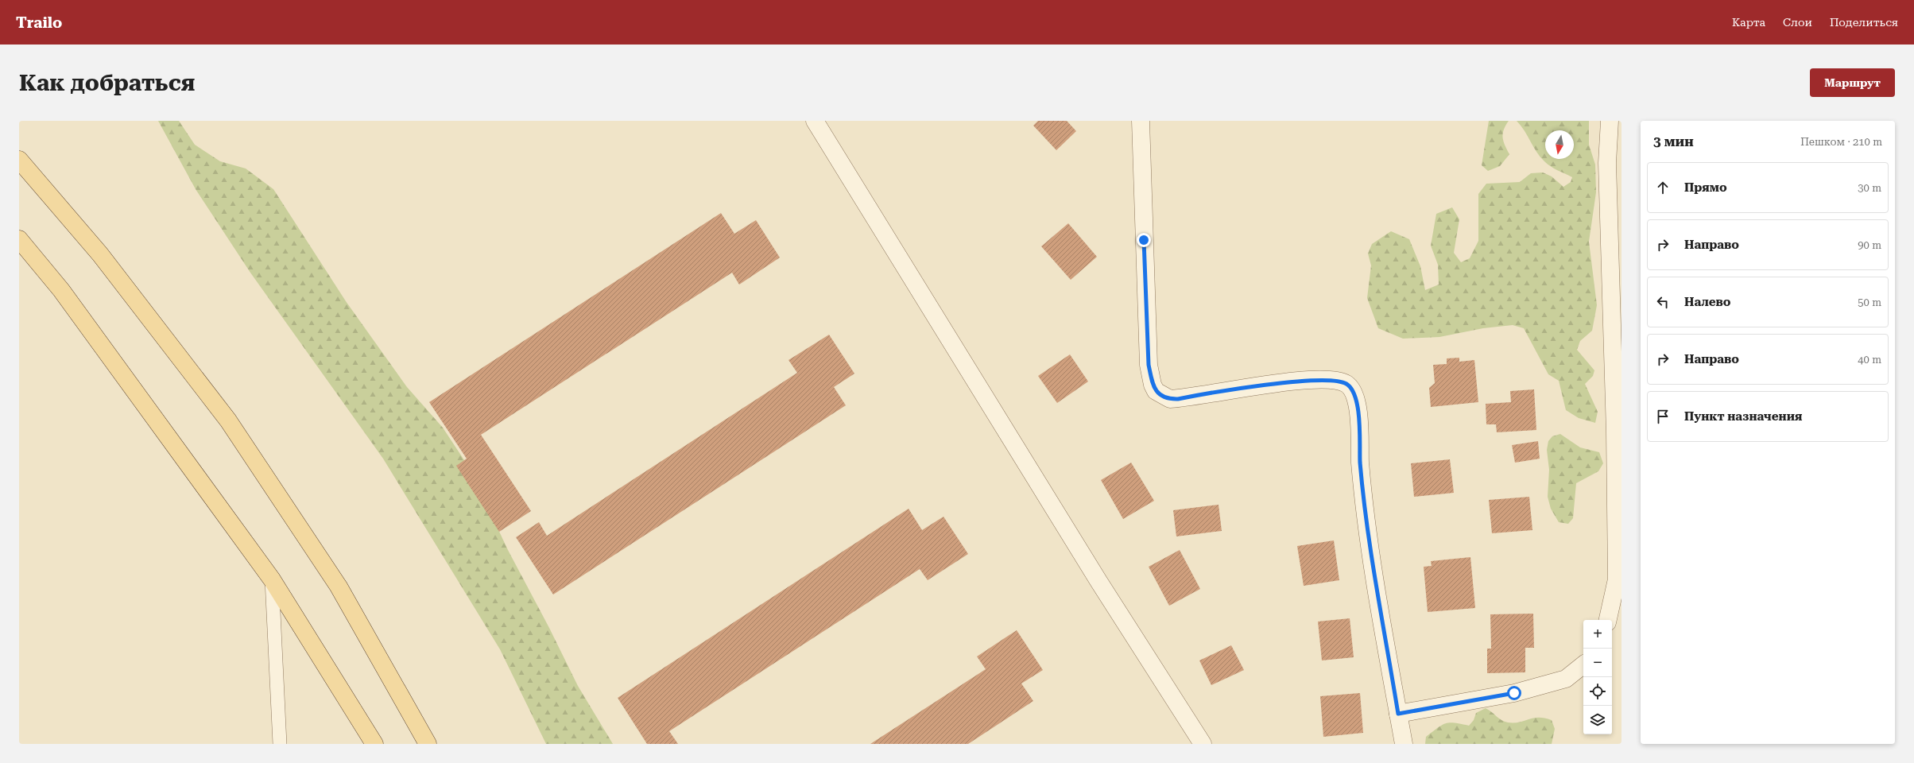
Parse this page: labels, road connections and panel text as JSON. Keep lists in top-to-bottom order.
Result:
{
  "north": "bottom",
  "page": {
    "header": "Trailo",
    "nav": ["Карта", "Слои", "Поделиться"],
    "buttons": "Маршрут",
    "title": "Как добраться",
    "heading": ["3 мин", "Пешком · 210 m"],
    "list": [
      ["Прямо", "30 m"],
      ["Направо", "90 m"],
      ["Налево", "50 m"],
      ["Направо", "40 m"],
      "Пункт назначения"
    ],
    "map_buttons": ["+", "−"]
  }
}
